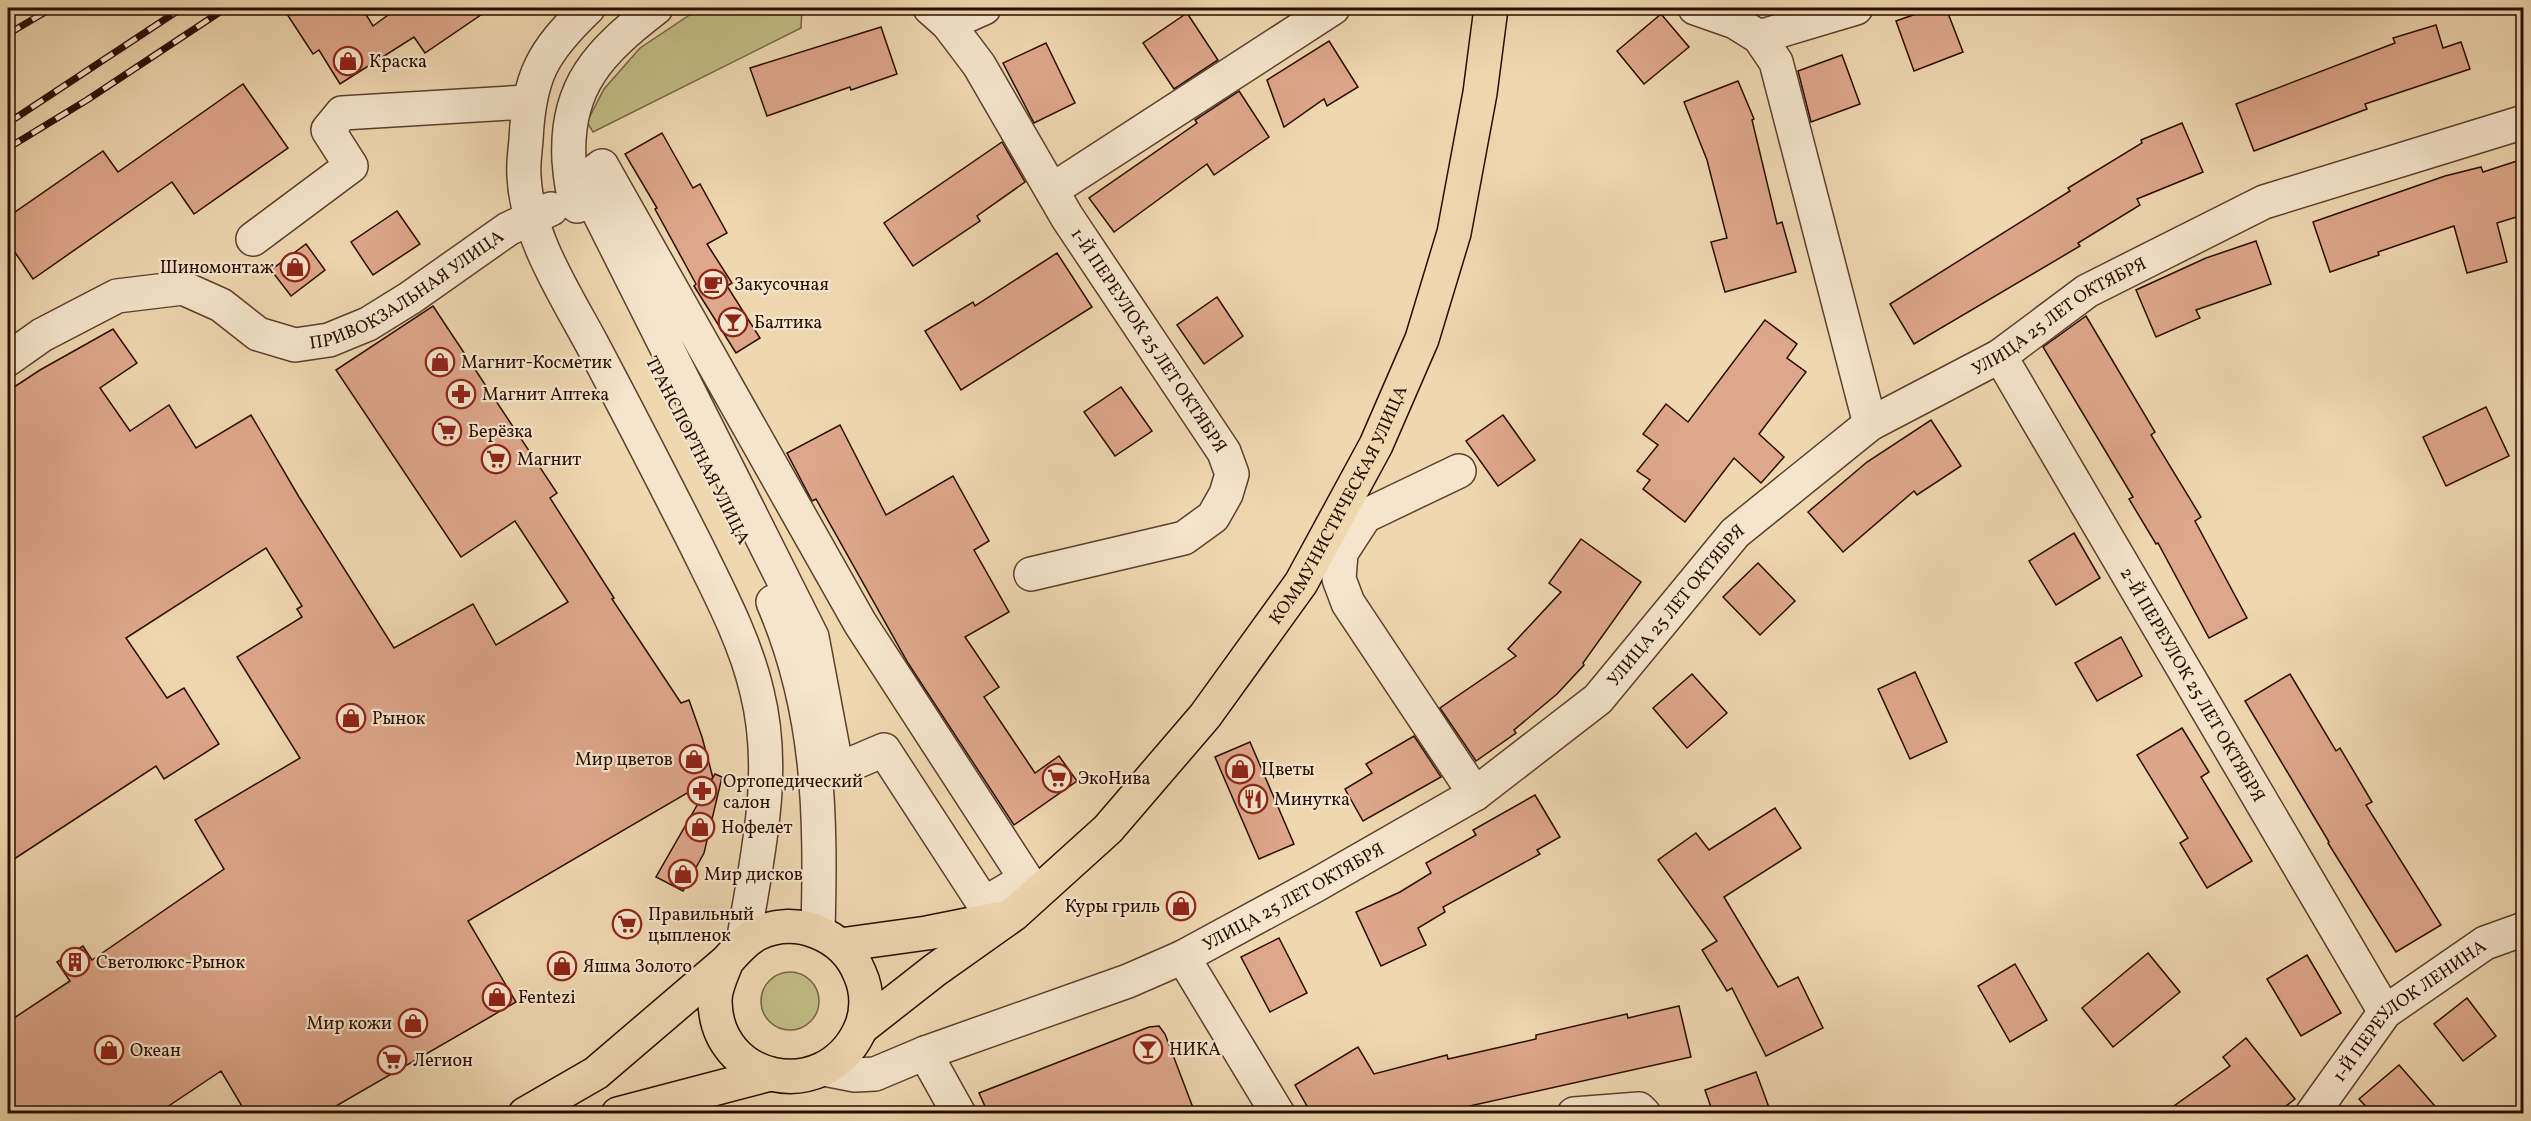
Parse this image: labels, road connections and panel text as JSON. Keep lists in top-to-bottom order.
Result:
{
  "streets": {
    "main road": ["КОММУНИСТИЧЕСКАЯ УЛИЦА"],
    "street": [
      "ПРИВОКЗАЛЬНАЯ УЛИЦА",
      "УЛИЦА 25 ЛЕТ ОКТЯБРЯ",
      "1-Й ПЕРЕУЛОК 25 ЛЕТ ОКТЯБРЯ",
      "ТРАНСПОРТНАЯ УЛИЦА",
      "2-Й ПЕРЕУЛОК 25 ЛЕТ ОКТЯБРЯ",
      "1-Й ПЕРЕУЛОК ЛЕНИНА"
    ]
  },
  "crossings": [
    ["ПРИВОКЗАЛЬНАЯ УЛИЦА", "ТРАНСПОРТНАЯ УЛИЦА"],
    ["УЛИЦА 25 ЛЕТ ОКТЯБРЯ", "ТРАНСПОРТНАЯ УЛИЦА"],
    ["УЛИЦА 25 ЛЕТ ОКТЯБРЯ", "КОММУНИСТИЧЕСКАЯ УЛИЦА"],
    ["УЛИЦА 25 ЛЕТ ОКТЯБРЯ", "2-Й ПЕРЕУЛОК 25 ЛЕТ ОКТЯБРЯ"],
    ["ТРАНСПОРТНАЯ УЛИЦА", "КОММУНИСТИЧЕСКАЯ УЛИЦА"],
    ["2-Й ПЕРЕУЛОК 25 ЛЕТ ОКТЯБРЯ", "1-Й ПЕРЕУЛОК ЛЕНИНА"]
  ],
  "places": {
    "shop": [
      "Краска",
      "Шиномонтаж",
      "Магнит-Косметик",
      "Рынок",
      "Мир цветов",
      "Цветы",
      "Нофелет",
      "Мир дисков",
      "Куры гриль",
      "Яшма Золото",
      "Fentezi",
      "Мир кожи",
      "Океан"
    ],
    "cafe": ["Закусочная"],
    "bar": ["Балтика", "НИКА"],
    "pharmacy": ["Магнит Аптека", "Ортопедический салон"],
    "supermarket": [
      "Берёзка",
      "Магнит",
      "ЭкоНива",
      "Правильный цыпленок",
      "Легион"
    ],
    "restaurant": ["Минутка"],
    "building": ["Светолюкс-Рынок"]
  }
}
